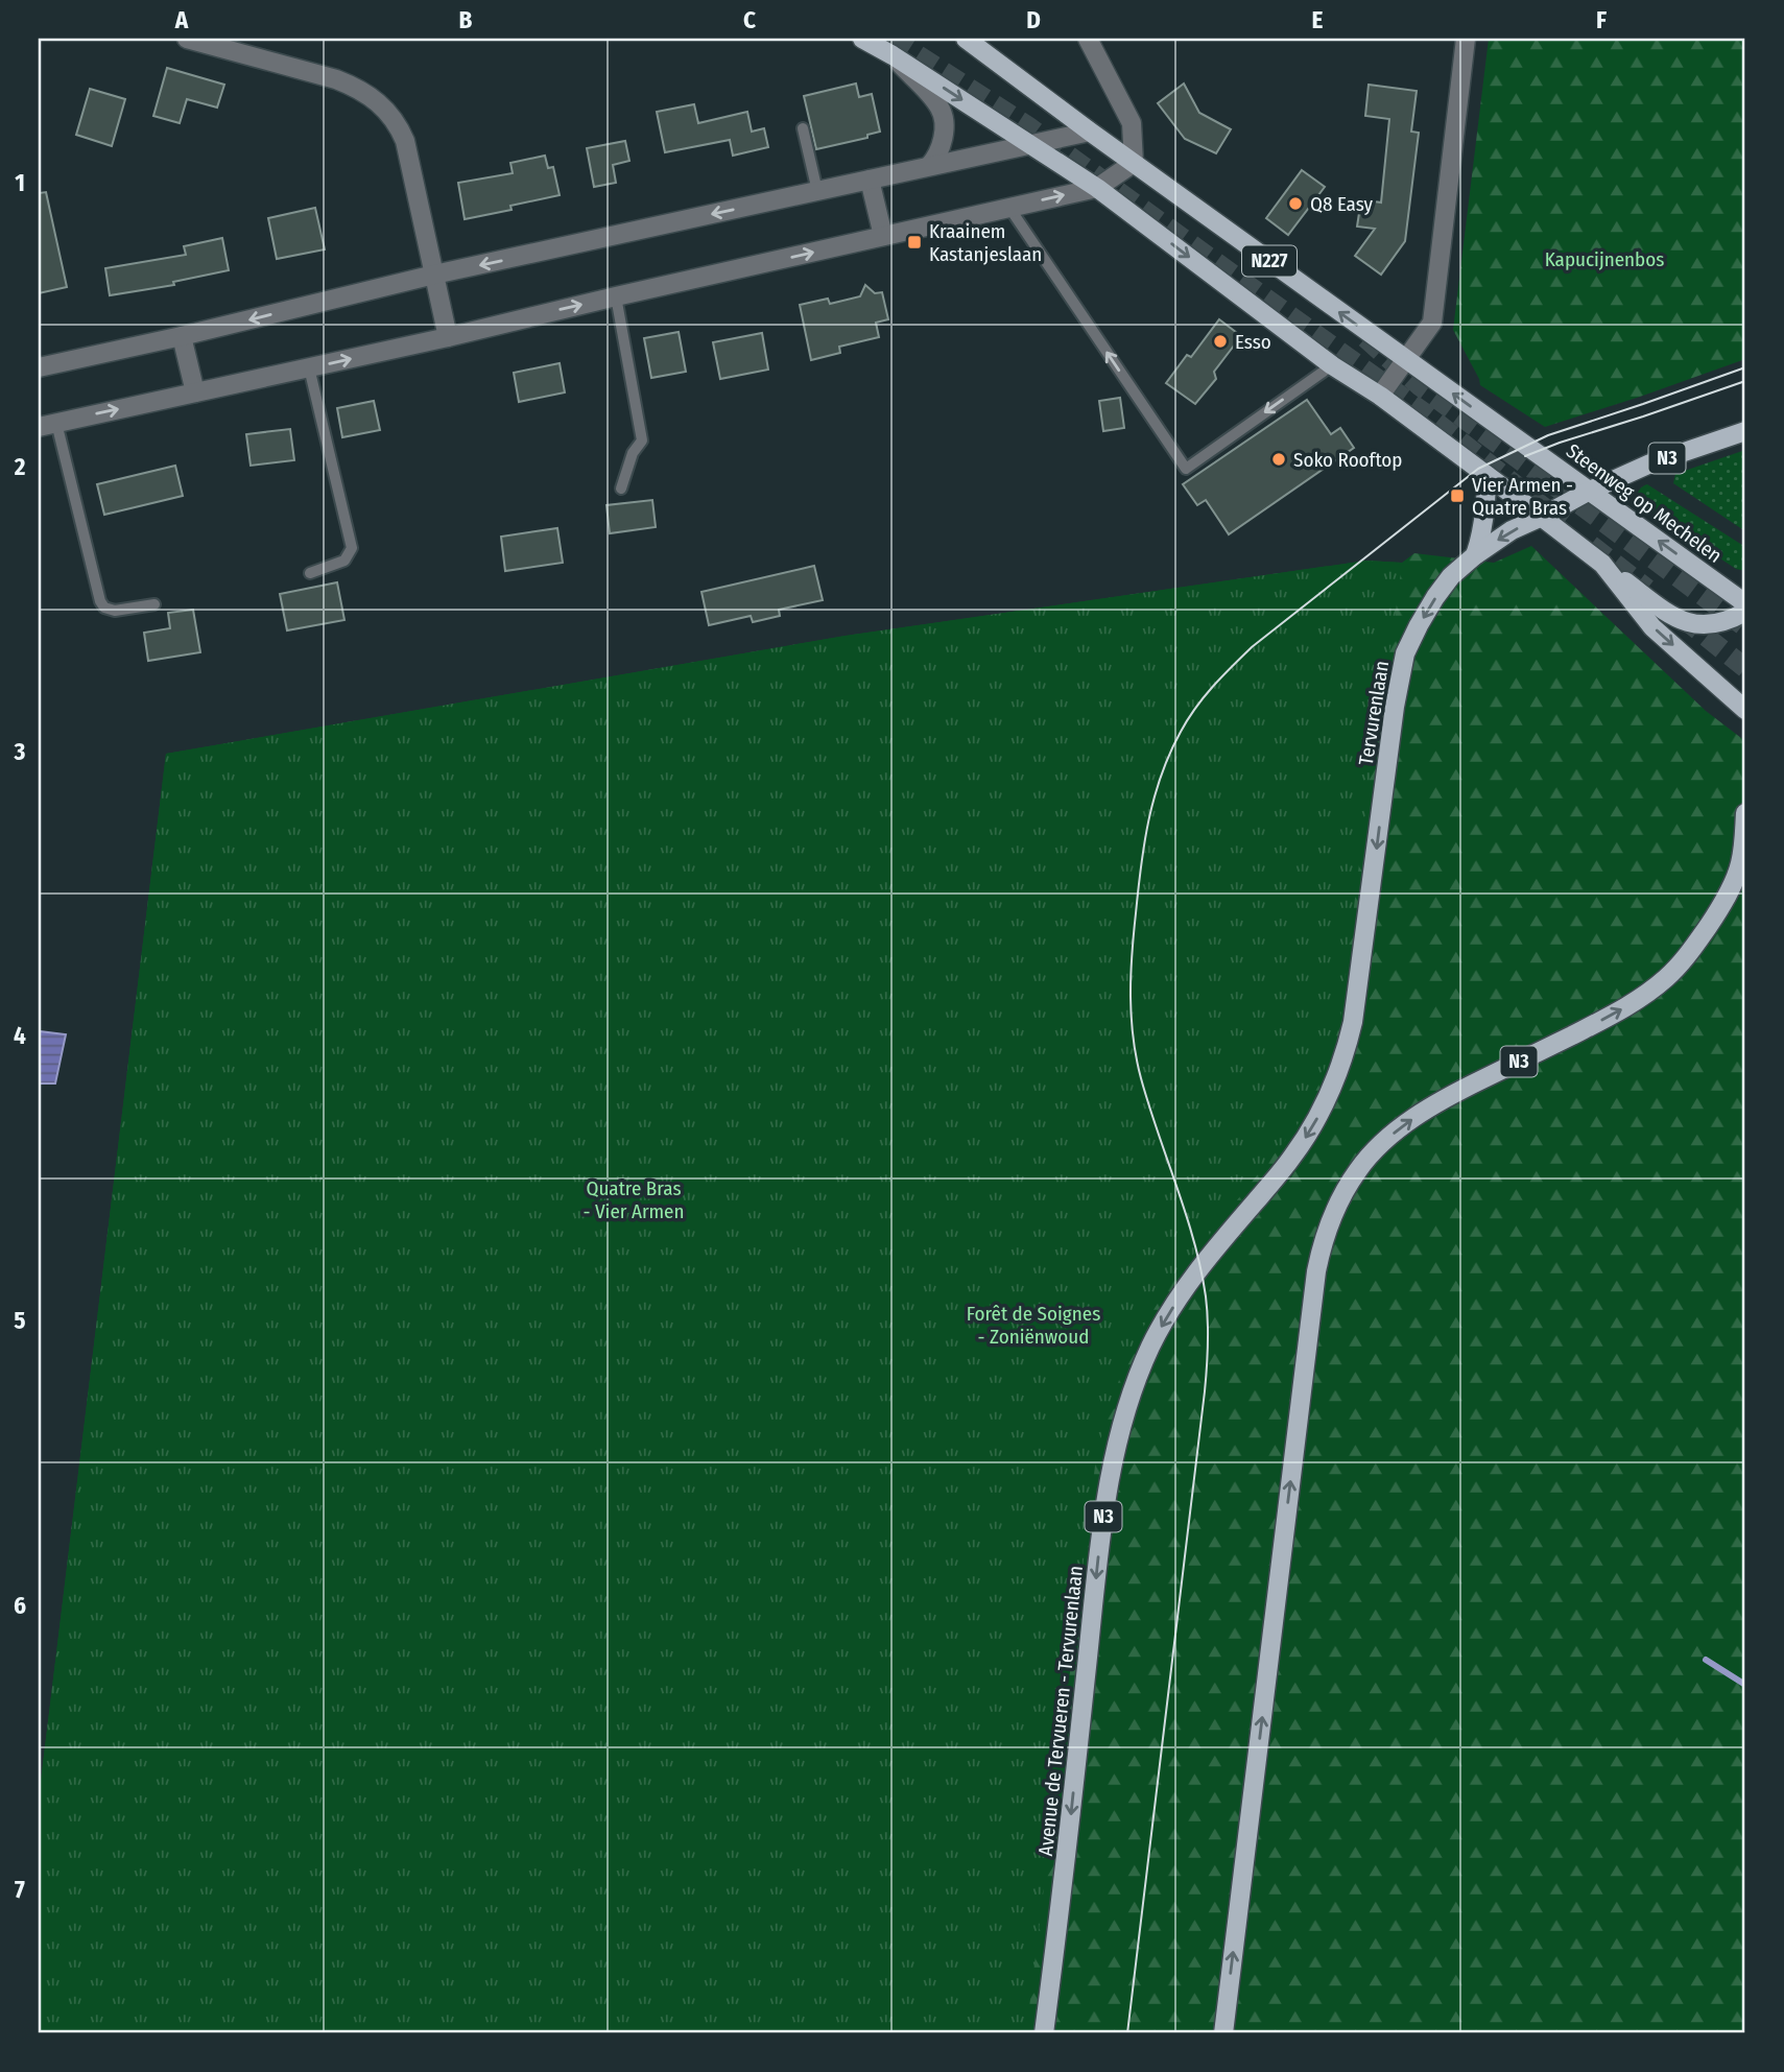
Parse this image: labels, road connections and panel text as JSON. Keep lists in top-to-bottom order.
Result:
{
  "streets": {
    "main road": [
      "N227",
      "N3",
      "Steenweg op Mechelen",
      "Tervurenlaan",
      "Avenue de Tervueren - Tervurenlaan"
    ]
  },
  "crossings": [
    ["N227", "Steenweg op Mechelen"],
    ["N227", "Tervurenlaan"],
    ["Steenweg op Mechelen", "Tervurenlaan"],
    ["Tervurenlaan", "Avenue de Tervueren - Tervurenlaan"]
  ],
  "one_way": ["Tervurenlaan"],
  "parks": ["Kapucijnenbos", "Quatre Bras - Vier Armen", "Forêt de Soignes - Zoniënwoud"],
  "places": {
    "other": ["Q8 Easy", "Esso", "Soko Rooftop"],
    "transit": ["Kraainem Kastanjeslaan", "Vier Armen - Quatre Bras"]
  },
  "grid": {
    "columns": [
      "A",
      "B",
      "C",
      "D",
      "E",
      "F"
    ],
    "rows": [
      "1",
      "2",
      "3",
      "4",
      "5",
      "6",
      "7"
    ]
  }
}
